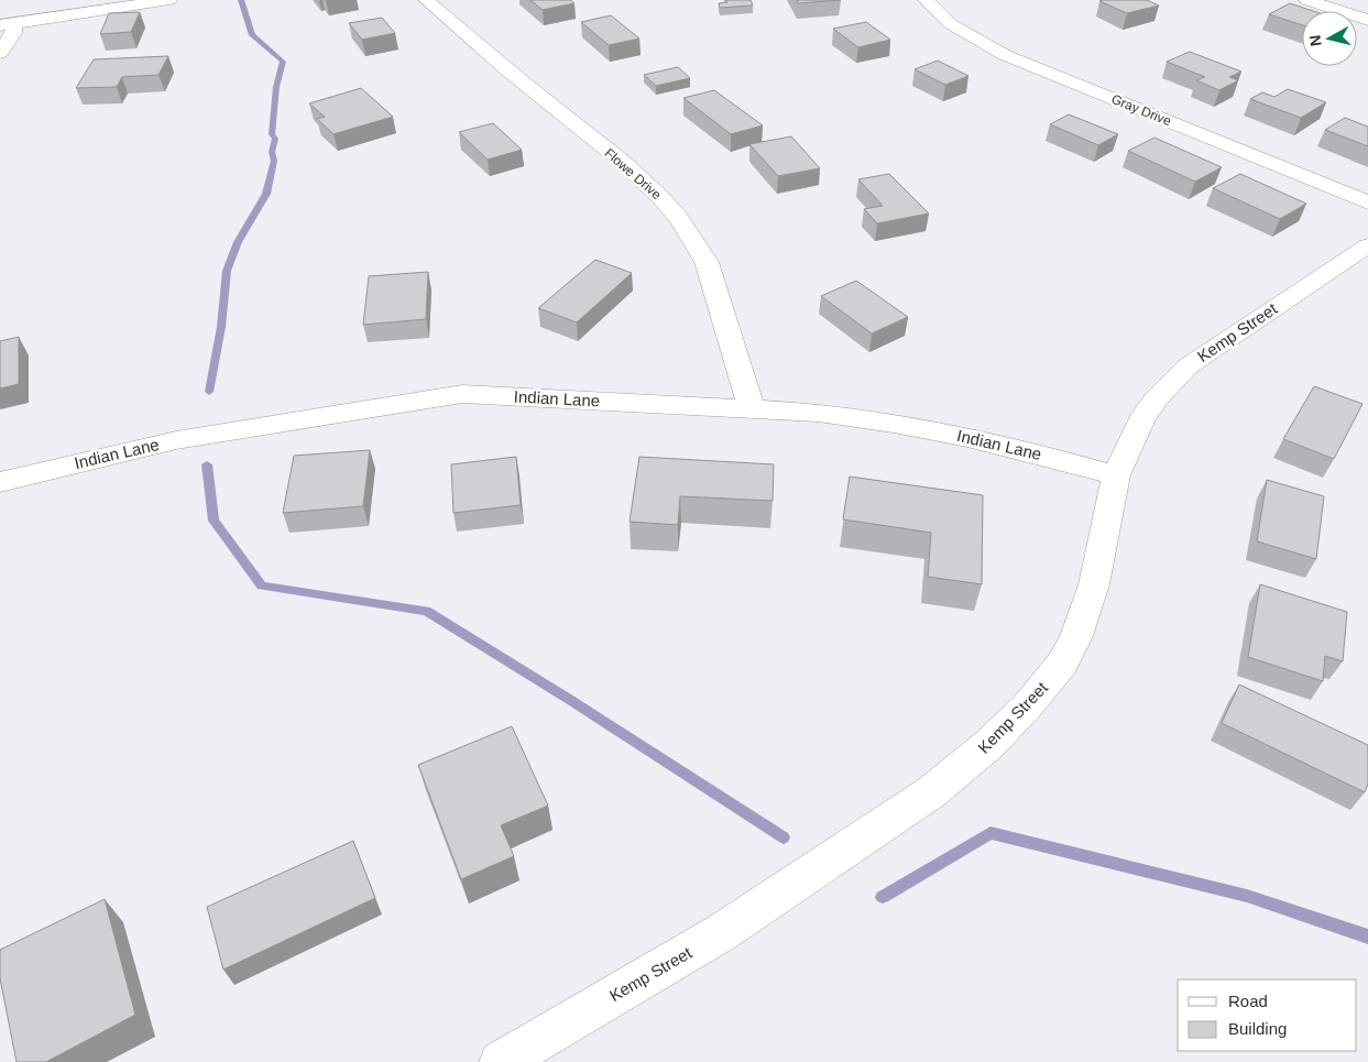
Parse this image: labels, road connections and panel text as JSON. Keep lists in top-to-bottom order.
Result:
{
  "streets": {
    "street": [
      "Gray Drive",
      "Flowe Drive",
      "Kemp Street",
      "Indian Lane"
    ]
  },
  "crossings": [
    ["Flowe Drive", "Indian Lane"],
    ["Kemp Street", "Indian Lane"]
  ],
  "legend": ["Road", "Building"],
  "north": "left"
}
